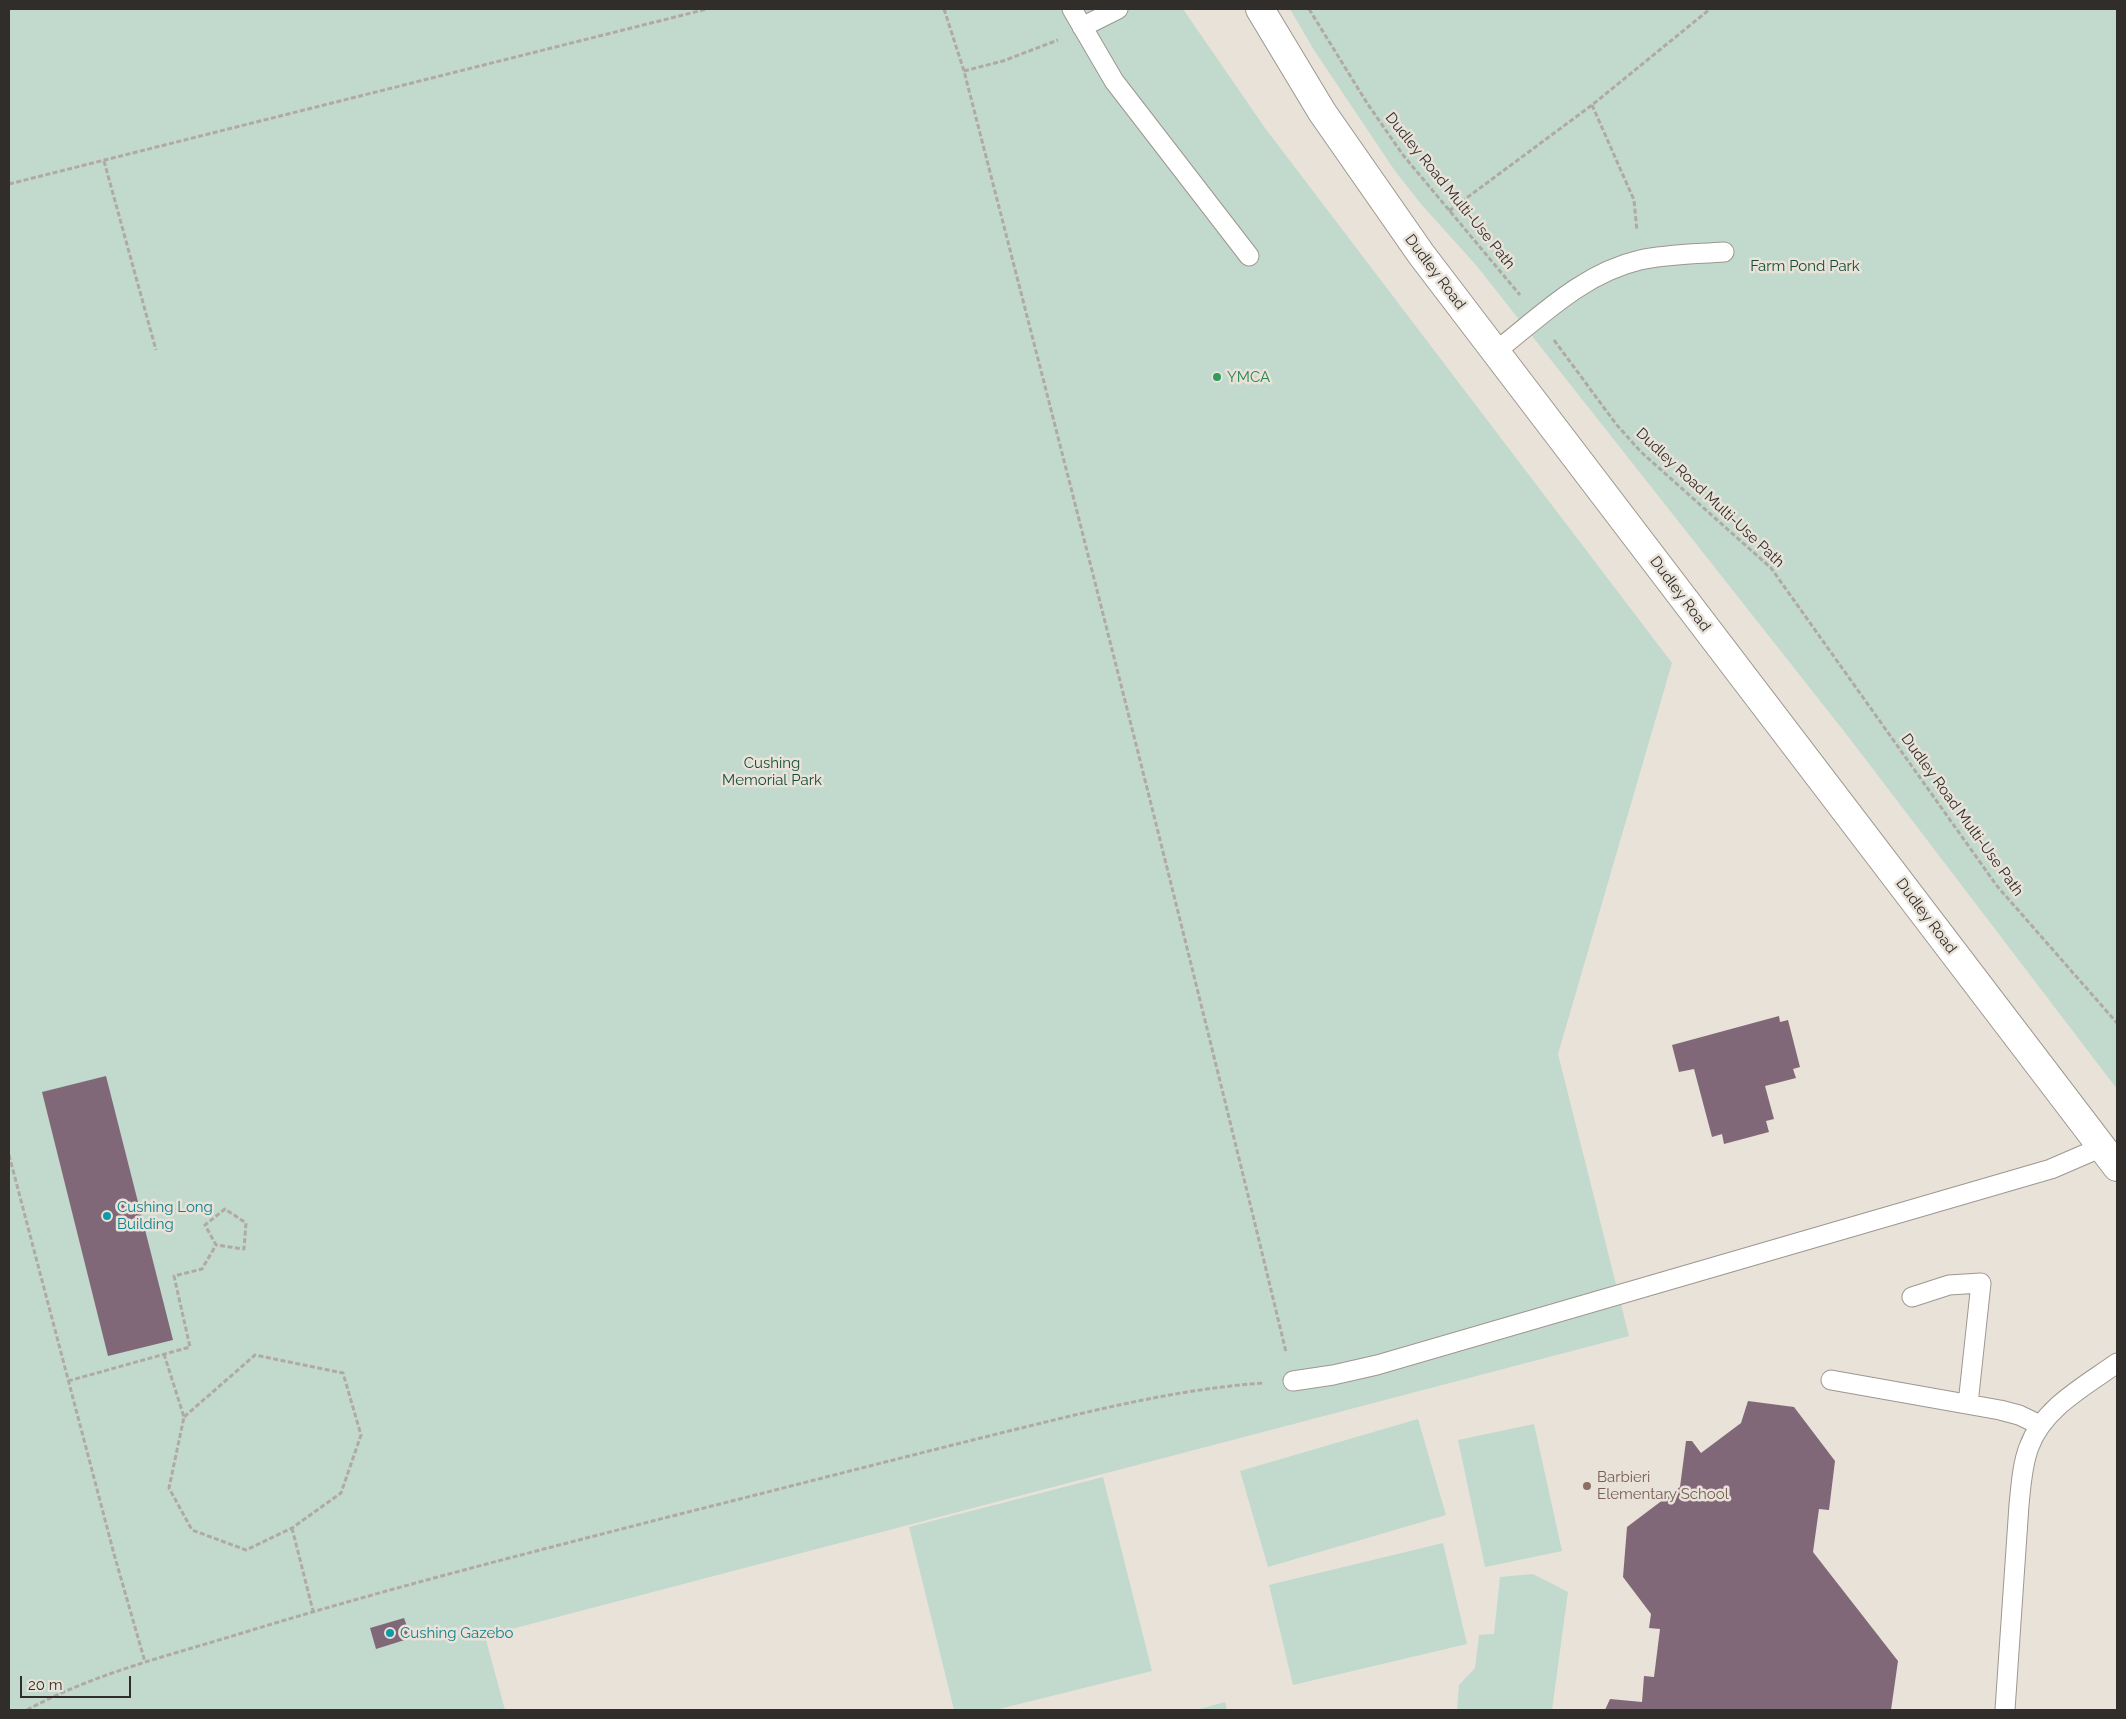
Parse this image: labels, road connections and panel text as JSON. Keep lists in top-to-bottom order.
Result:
{
  "streets": {
    "street": ["Dudley Road"],
    "path": ["Dudley Road Multi-Use Path"]
  },
  "parks": ["Farm Pond Park", "Cushing Memorial Park"],
  "places": [
    "YMCA",
    "Cushing Long Building",
    "Barbieri Elementary School",
    "Cushing Gazebo"
  ],
  "scale_bar": "20 m"
}
